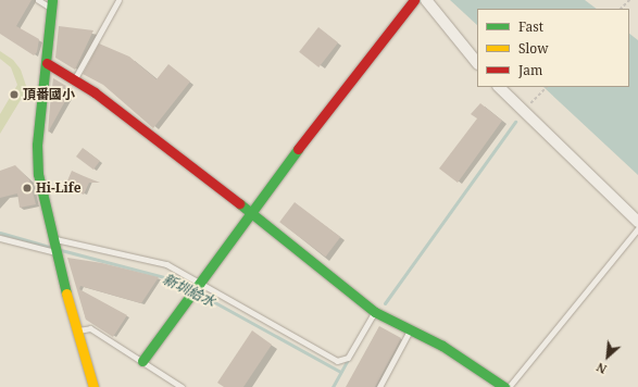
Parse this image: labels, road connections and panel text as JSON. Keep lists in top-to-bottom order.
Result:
{
  "water": ["新圳給水"],
  "places": ["頂番國小", "Hi-Life"],
  "legend": ["Fast", "Slow", "Jam"],
  "north": "bottom left"
}
